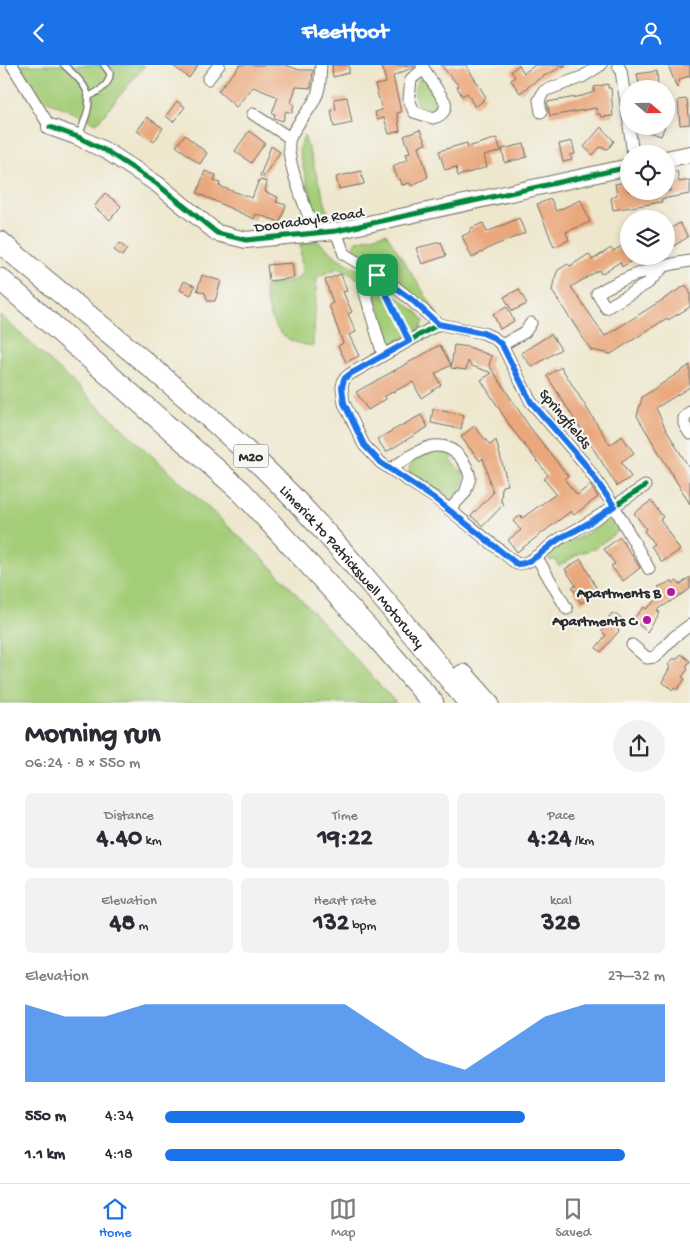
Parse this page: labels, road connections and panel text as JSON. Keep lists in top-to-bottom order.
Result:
{
  "streets": {
    "highway": ["M20", "Limerick to Patrickswell Motorway"],
    "street": ["Dooradoyle Road", "Springfields"]
  },
  "crossings": [
    ["M20", "Limerick to Patrickswell Motorway"]
  ],
  "places": ["Apartments B", "Apartments C"],
  "north": "right",
  "page": {
    "header": "Fleetfoot",
    "heading": ["Morning run", "06:24 · 8 × 550 m"],
    "stats": [
      ["Distance", "4.40 km"],
      ["Time", "19:22"],
      ["Pace", "4:24 /km"],
      ["Elevation", "48 m"],
      ["Heart rate", "132 bpm"],
      ["kcal", "328"]
    ],
    "chart": ["Elevation", "27–32 m"],
    "list": [
      {
        "name": "550 m",
        "note": "4:34"
      },
      {
        "name": "1.1 km",
        "note": "4:18"
      }
    ],
    "tabs": ["Home", "Map", "Saved"]
  }
}
